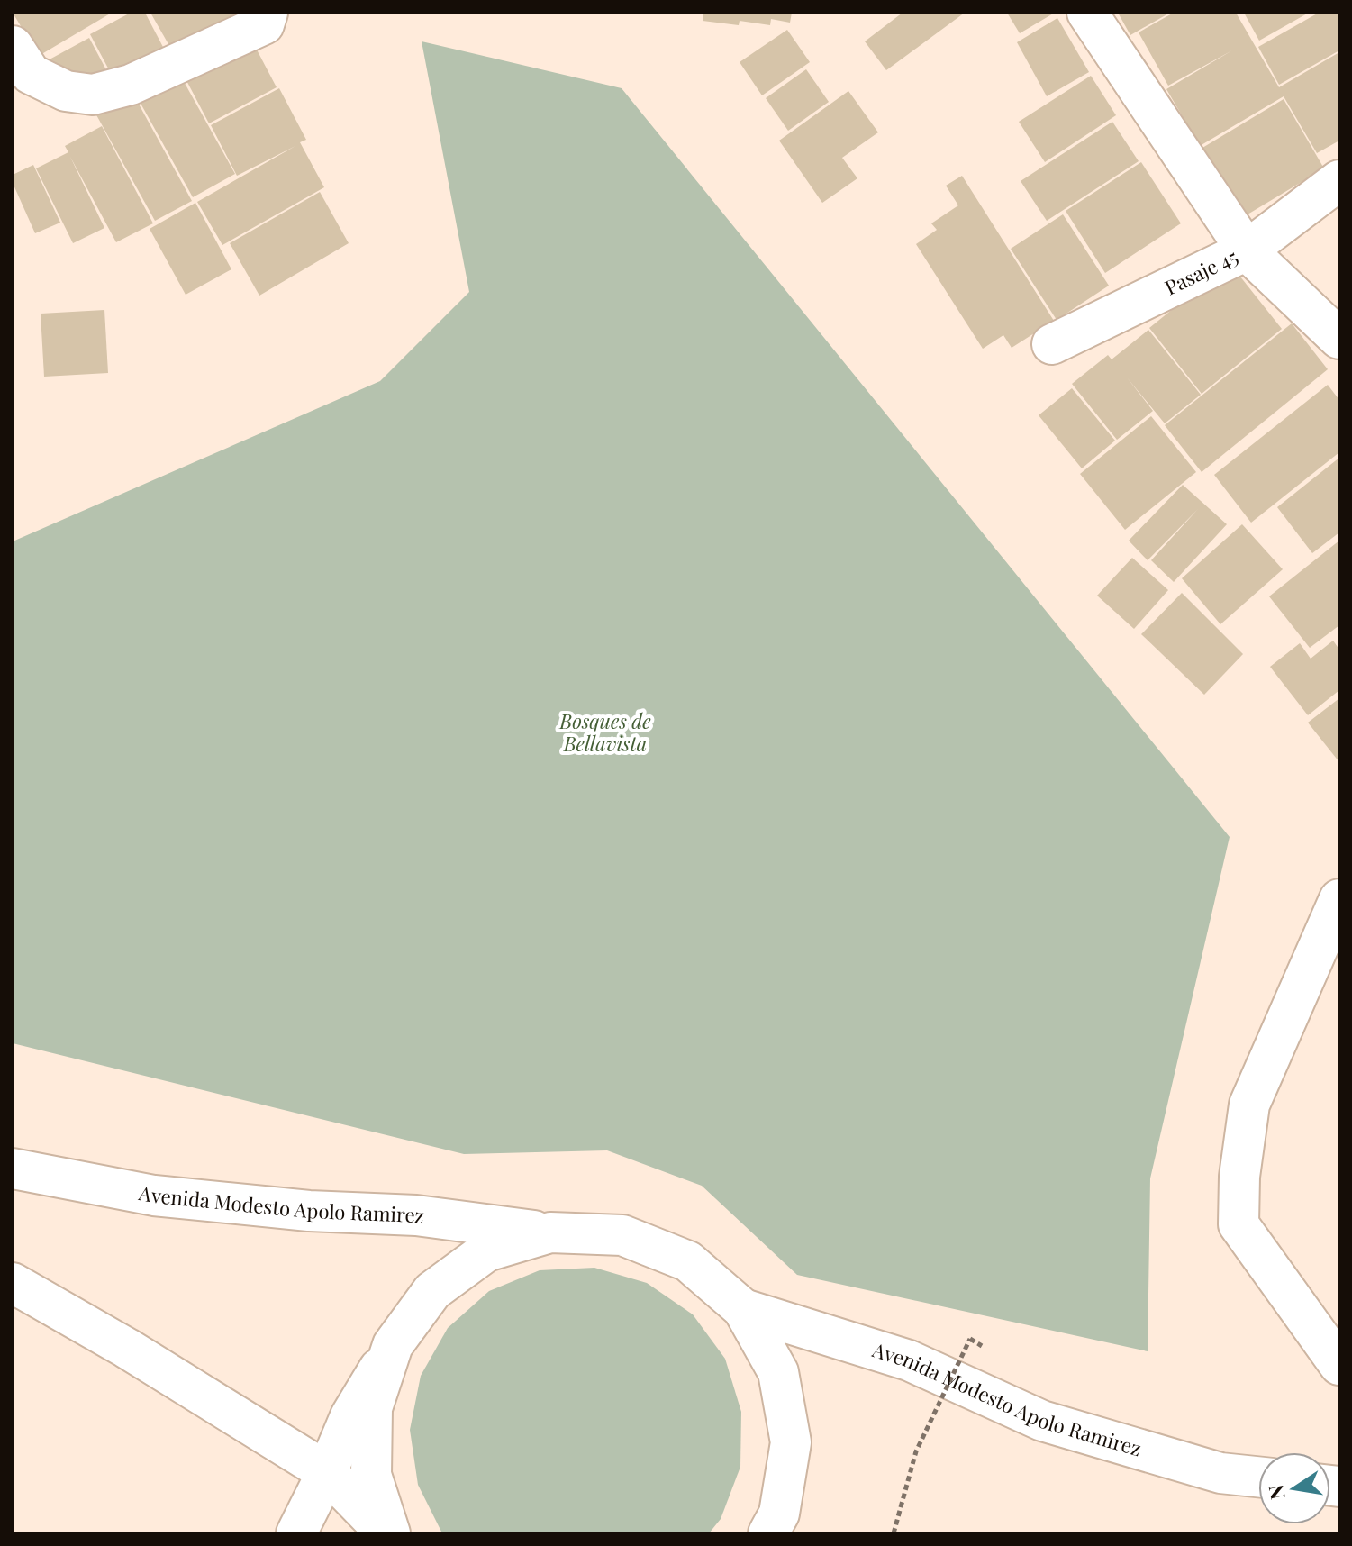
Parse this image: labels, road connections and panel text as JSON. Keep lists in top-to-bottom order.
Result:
{
  "streets": {
    "main road": ["Pasaje 45", "Avenida Modesto Apolo Ramirez"]
  },
  "parks": ["Bosques de Bellavista"],
  "north": "left"
}
